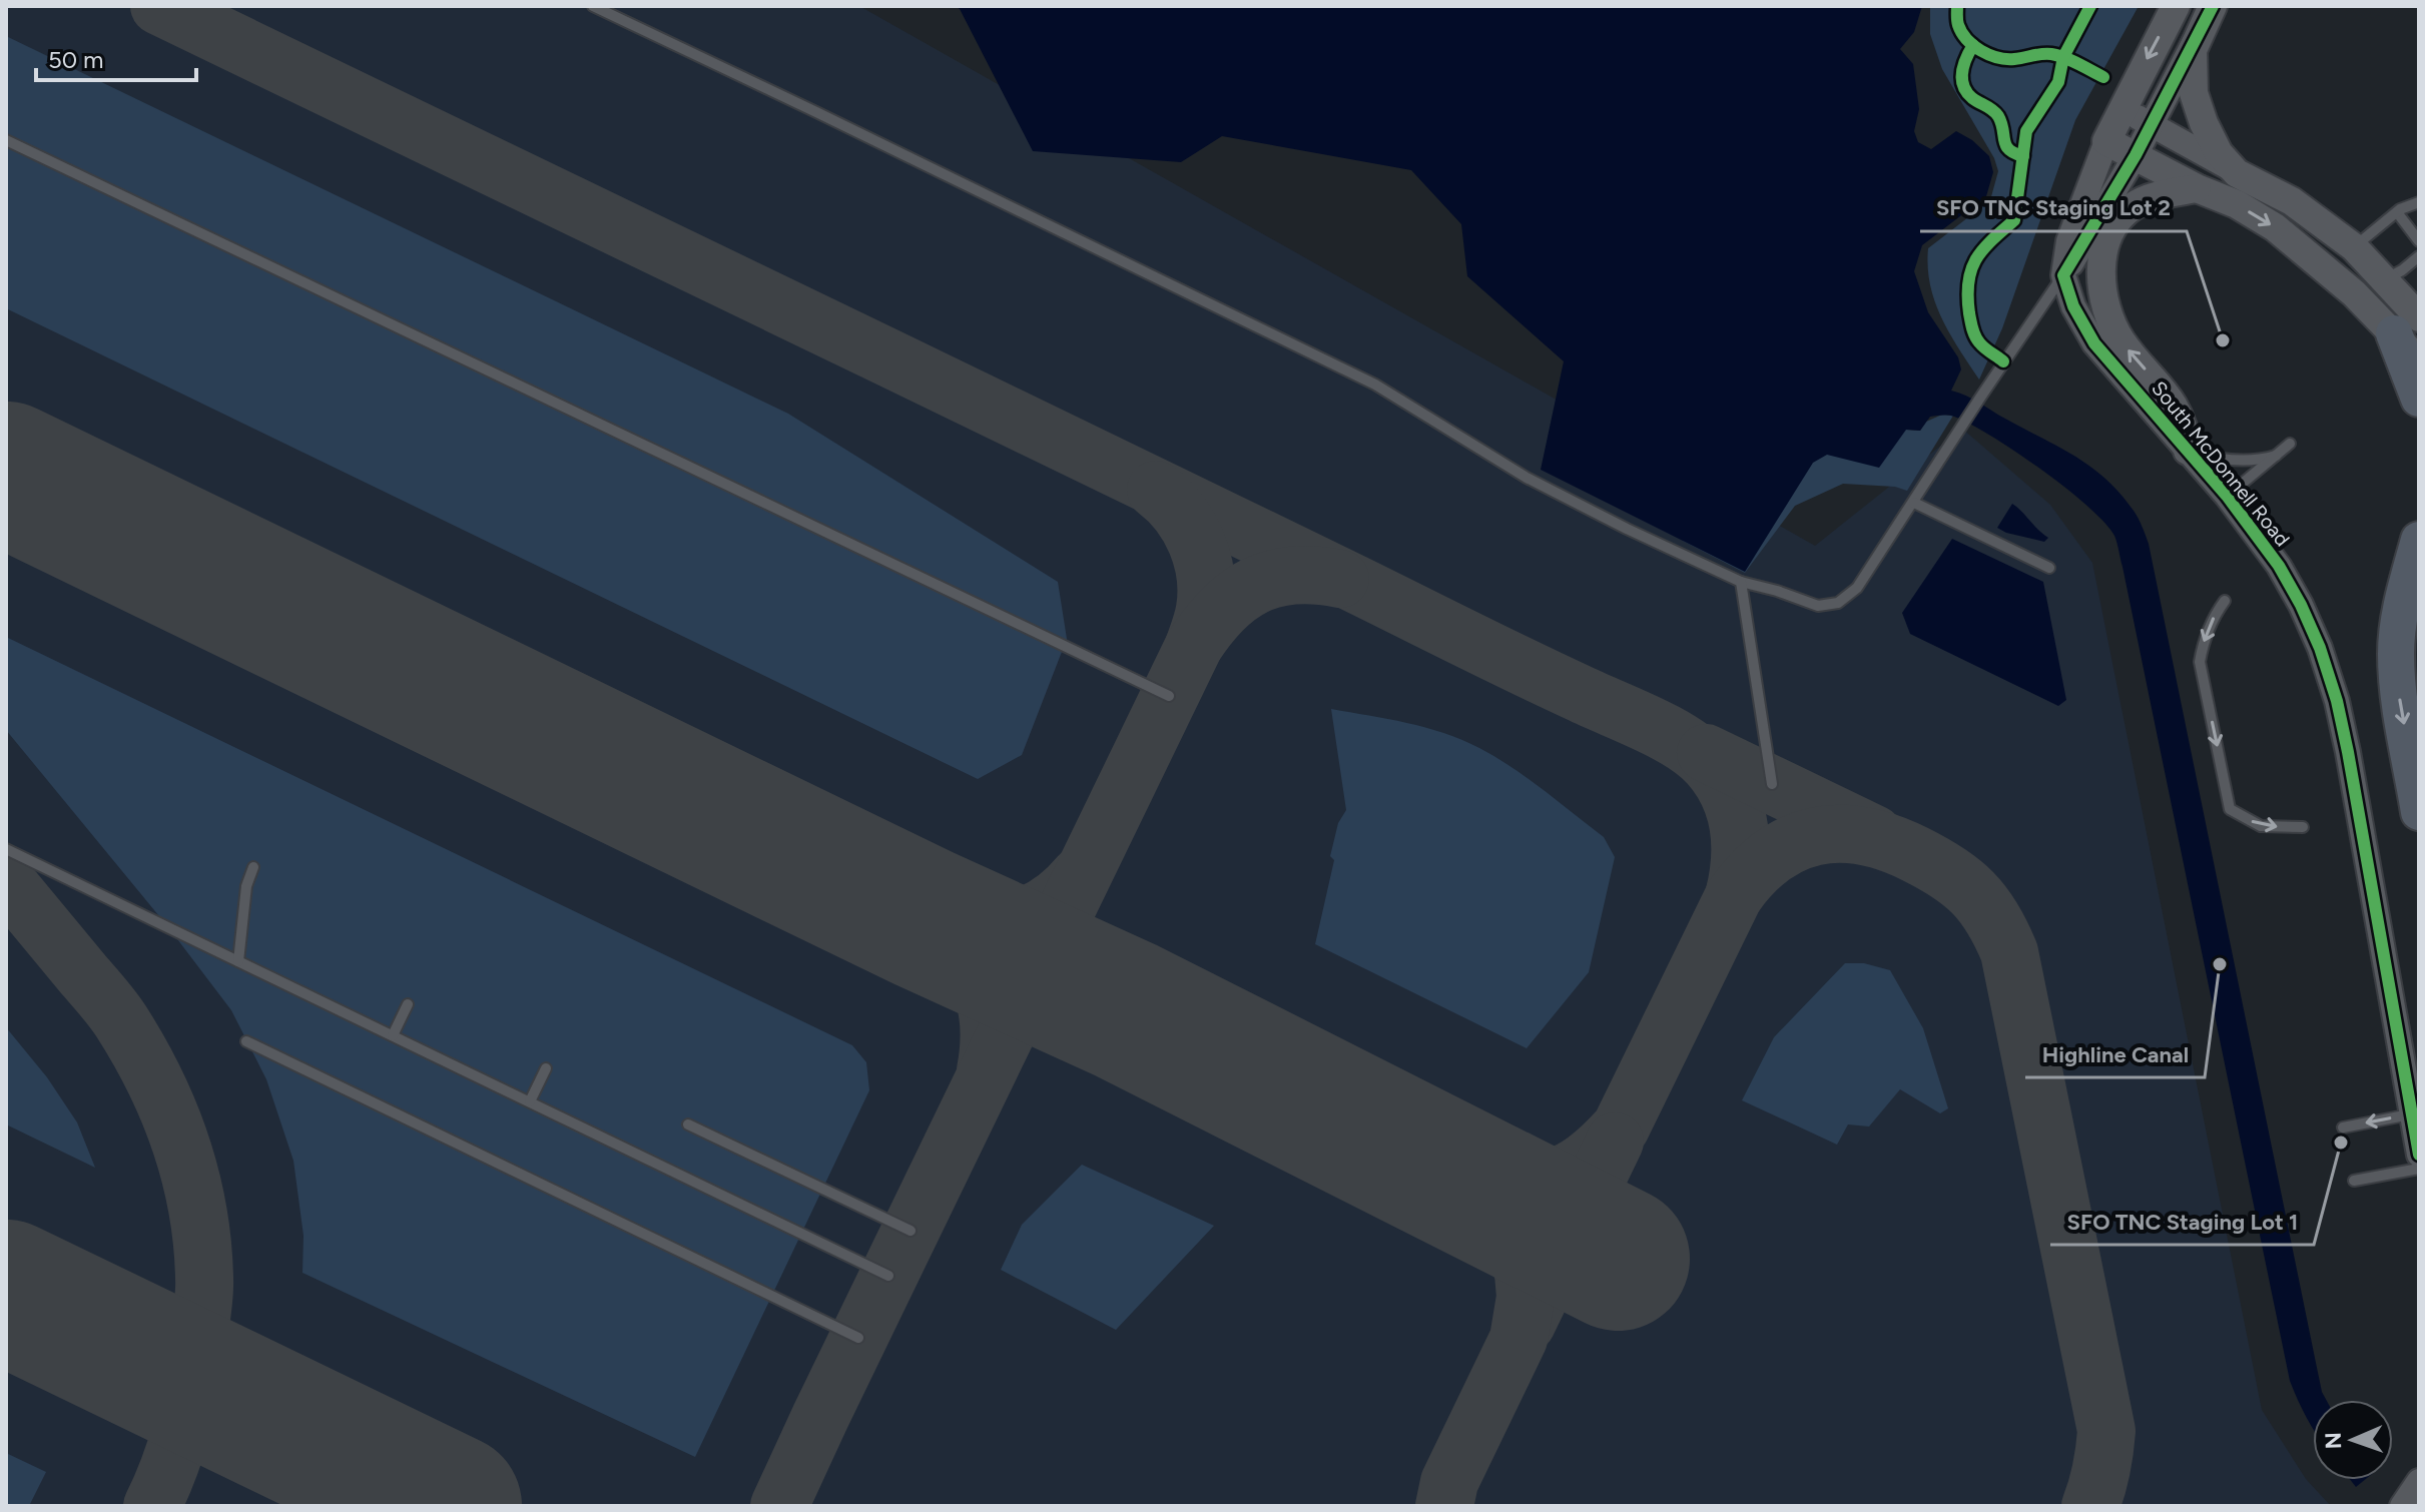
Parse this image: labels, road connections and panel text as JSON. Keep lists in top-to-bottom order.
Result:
{
  "streets": {
    "street": ["South McDonnell Road"]
  },
  "places": ["SFO TNC Staging Lot 2", "Highline Canal", "SFO TNC Staging Lot 1"],
  "scale_bar": "50 m",
  "north": "left"
}
